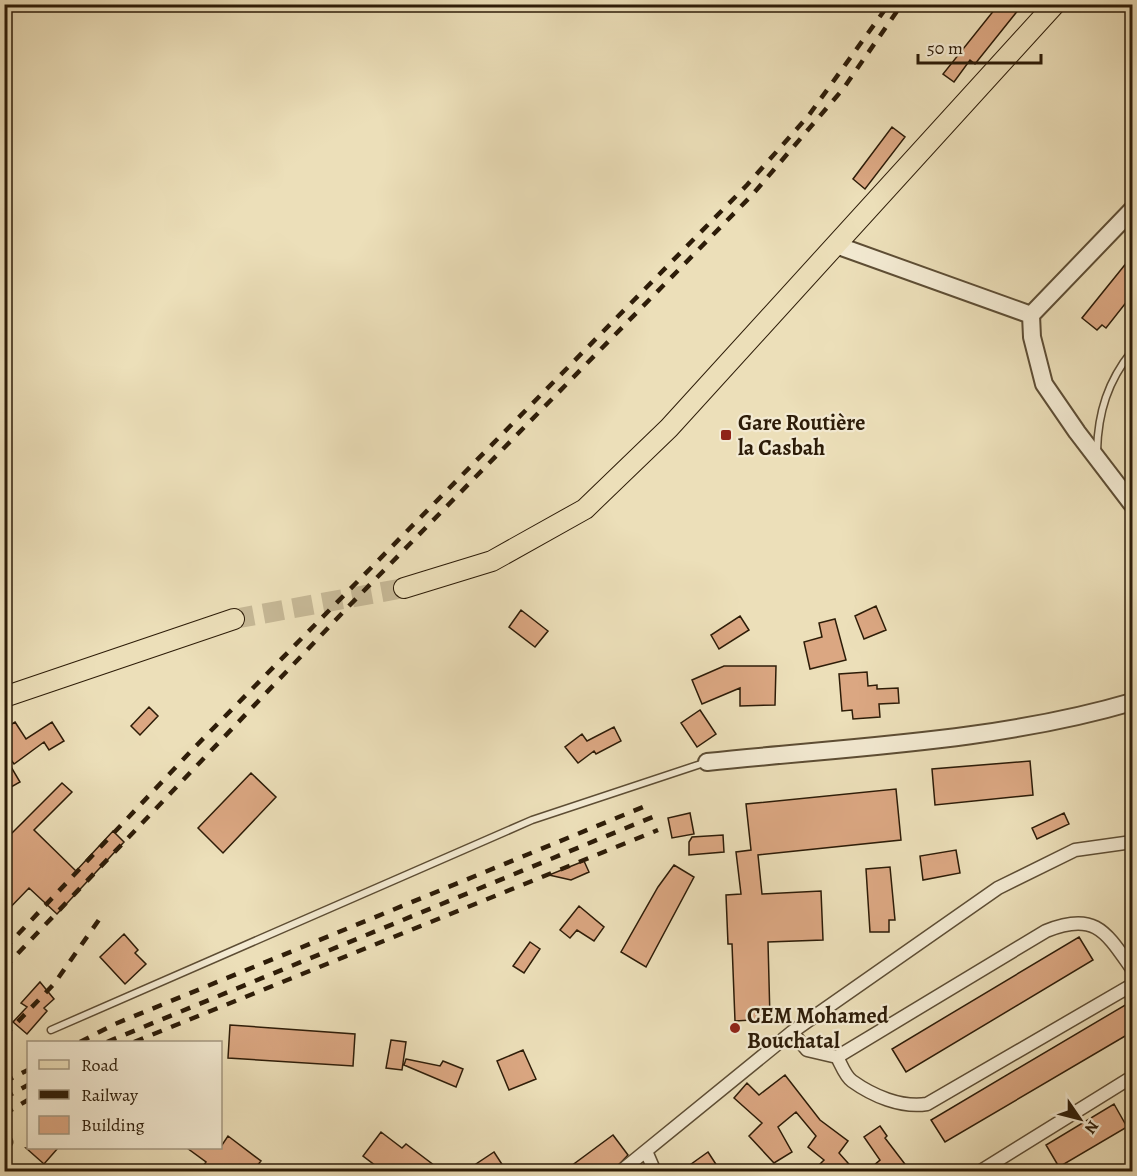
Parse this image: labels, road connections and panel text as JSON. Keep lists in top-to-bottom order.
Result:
{
  "places": {
    "transit": ["Gare Routière la Casbah"],
    "other": ["CEM Mohamed Bouchatal"]
  },
  "legend": ["Road", "Railway", "Building"],
  "scale_bar": "50 m",
  "north": "bottom right"
}
